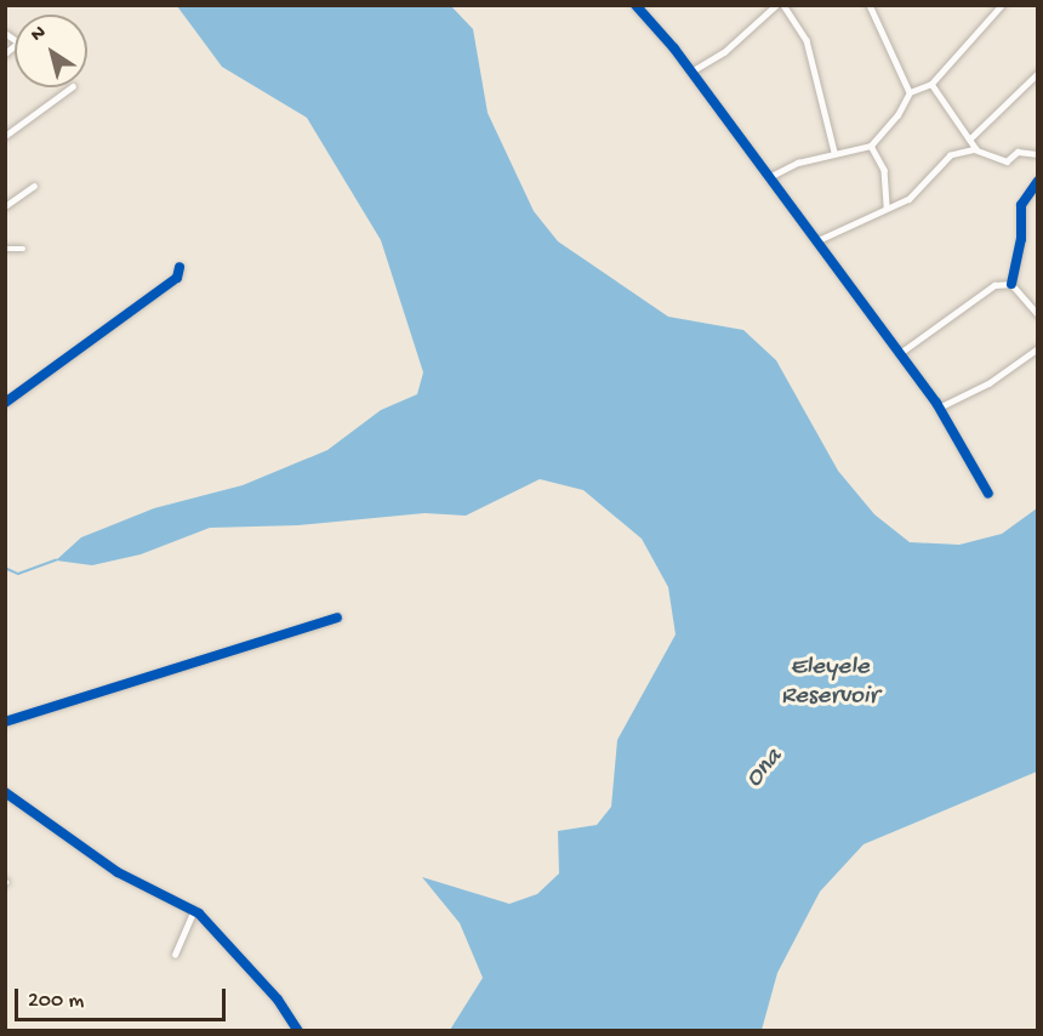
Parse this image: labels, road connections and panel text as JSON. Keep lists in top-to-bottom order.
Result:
{
  "water": ["Eleyele Reservoir", "Ona"],
  "scale_bar": "200 m",
  "north": "top left"
}
